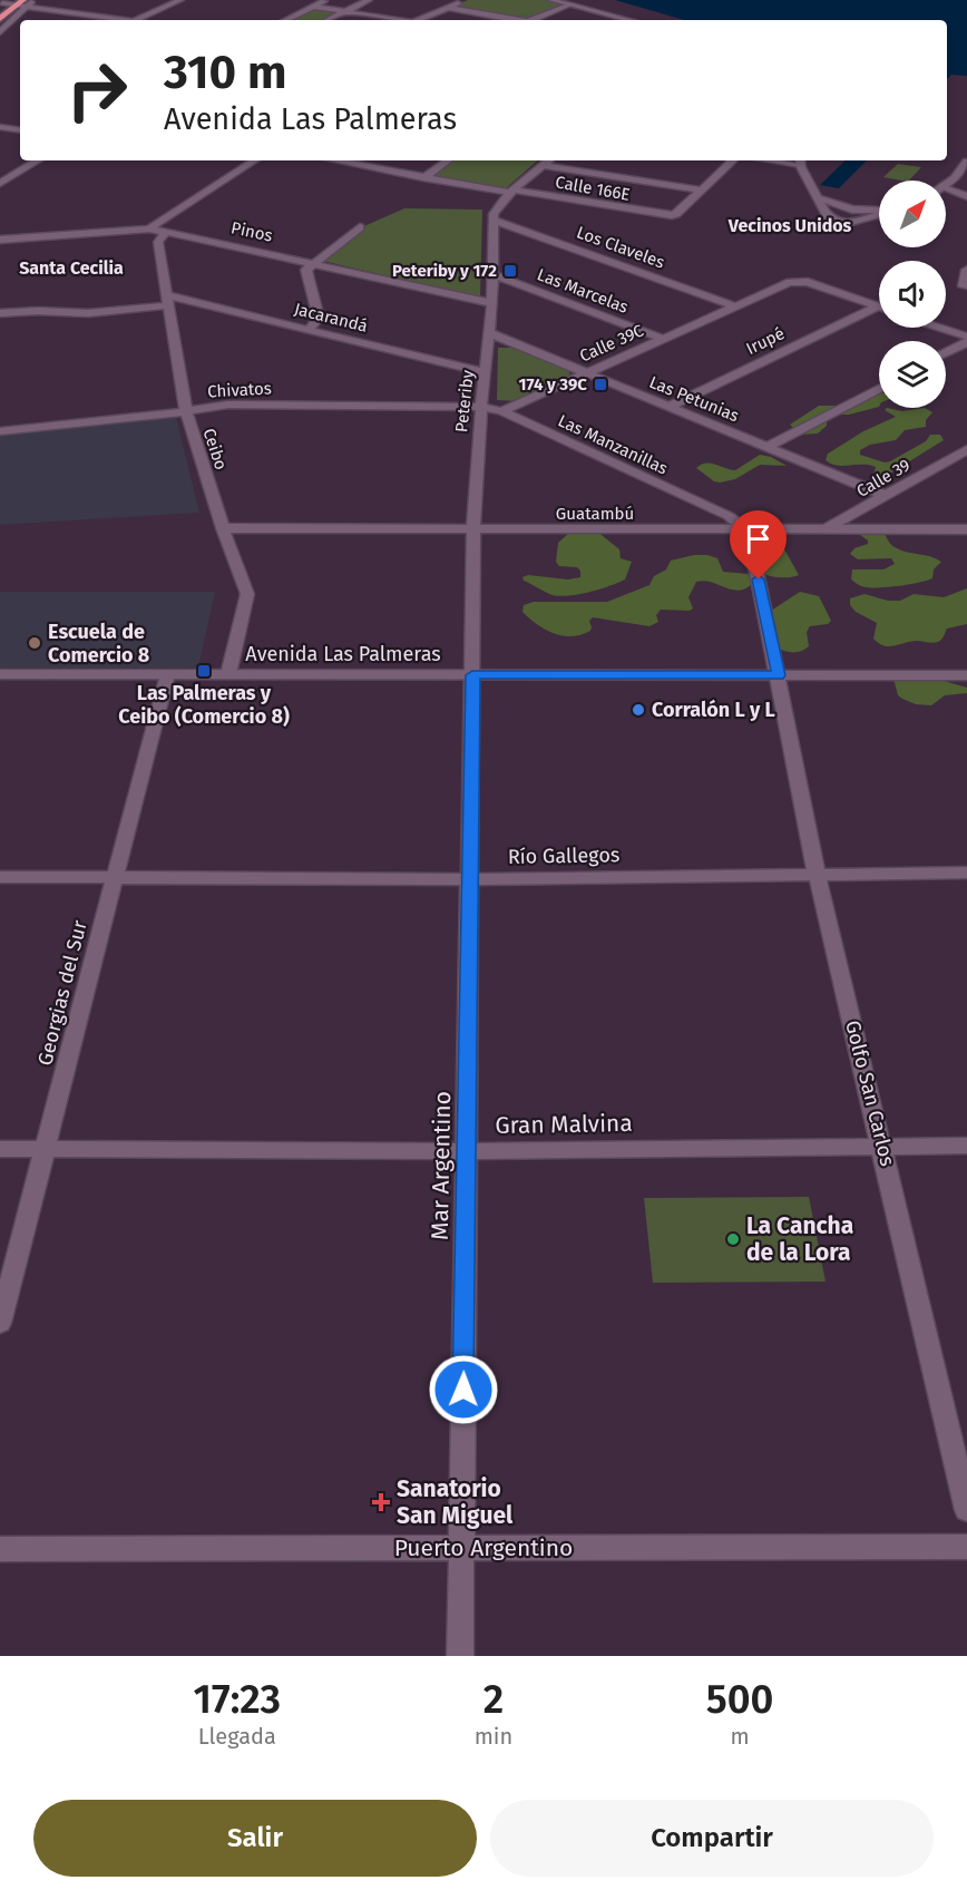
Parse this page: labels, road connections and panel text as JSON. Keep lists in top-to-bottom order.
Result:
{
  "streets": {
    "street": [
      "Calle 166E",
      "Pinos",
      "Los Claveles",
      "Las Marcelas",
      "Jacarandá",
      "Irupé",
      "Calle 39C",
      "Chivatos",
      "Las Petunias",
      "Peteriby",
      "Las Manzanillas",
      "Ceibo",
      "Calle 39",
      "Guatambú",
      "Avenida Las Palmeras",
      "Río Gallegos",
      "Georgias del Sur",
      "Golfo San Carlos",
      "Gran Malvina",
      "Mar Argentino",
      "Puerto Argentino"
    ]
  },
  "crossings": [
    ["Calle 166E", "Peteriby"],
    ["Pinos", "Peteriby"],
    ["Pinos", "Ceibo"],
    ["Los Claveles", "Calle 39C"],
    ["Los Claveles", "Peteriby"],
    ["Las Marcelas", "Calle 39C"],
    ["Las Marcelas", "Peteriby"],
    ["Jacarandá", "Peteriby"],
    ["Jacarandá", "Ceibo"],
    ["Irupé", "Calle 39C"],
    ["Irupé", "Las Petunias"],
    ["Calle 39C", "Las Petunias"],
    ["Calle 39C", "Las Manzanillas"],
    ["Chivatos", "Peteriby"],
    ["Chivatos", "Las Manzanillas"],
    ["Chivatos", "Ceibo"],
    ["Las Petunias", "Peteriby"],
    ["Las Petunias", "Calle 39"],
    ["Peteriby", "Las Manzanillas"],
    ["Peteriby", "Guatambú"],
    ["Peteriby", "Avenida Las Palmeras"],
    ["Peteriby", "Mar Argentino"],
    ["Las Manzanillas", "Guatambú"],
    ["Las Manzanillas", "Golfo San Carlos"],
    ["Ceibo", "Guatambú"],
    ["Ceibo", "Avenida Las Palmeras"],
    ["Calle 39", "Guatambú"],
    ["Guatambú", "Golfo San Carlos"],
    ["Avenida Las Palmeras", "Georgias del Sur"],
    ["Avenida Las Palmeras", "Golfo San Carlos"],
    ["Avenida Las Palmeras", "Mar Argentino"],
    ["Río Gallegos", "Georgias del Sur"],
    ["Río Gallegos", "Golfo San Carlos"],
    ["Río Gallegos", "Mar Argentino"],
    ["Georgias del Sur", "Gran Malvina"],
    ["Golfo San Carlos", "Gran Malvina"],
    ["Gran Malvina", "Mar Argentino"],
    ["Mar Argentino", "Puerto Argentino"]
  ],
  "districts": ["Vecinos Unidos", "Santa Cecilia"],
  "places": {
    "transit": ["Peteriby y 172", "174 y 39C", "Las Palmeras y Ceibo (Comercio 8)"],
    "other": ["Escuela de Comercio 8", "Corralón L y L", "La Cancha de la Lora"],
    "health": ["Sanatorio San Miguel"]
  },
  "north": "top right",
  "page": {
    "turn": ["310 m", "Avenida Las Palmeras"],
    "eta": [
      "17:23",
      "Llegada",
      "2",
      "min",
      "500",
      "m"
    ],
    "buttons": ["Salir", "Compartir"]
  }
}
